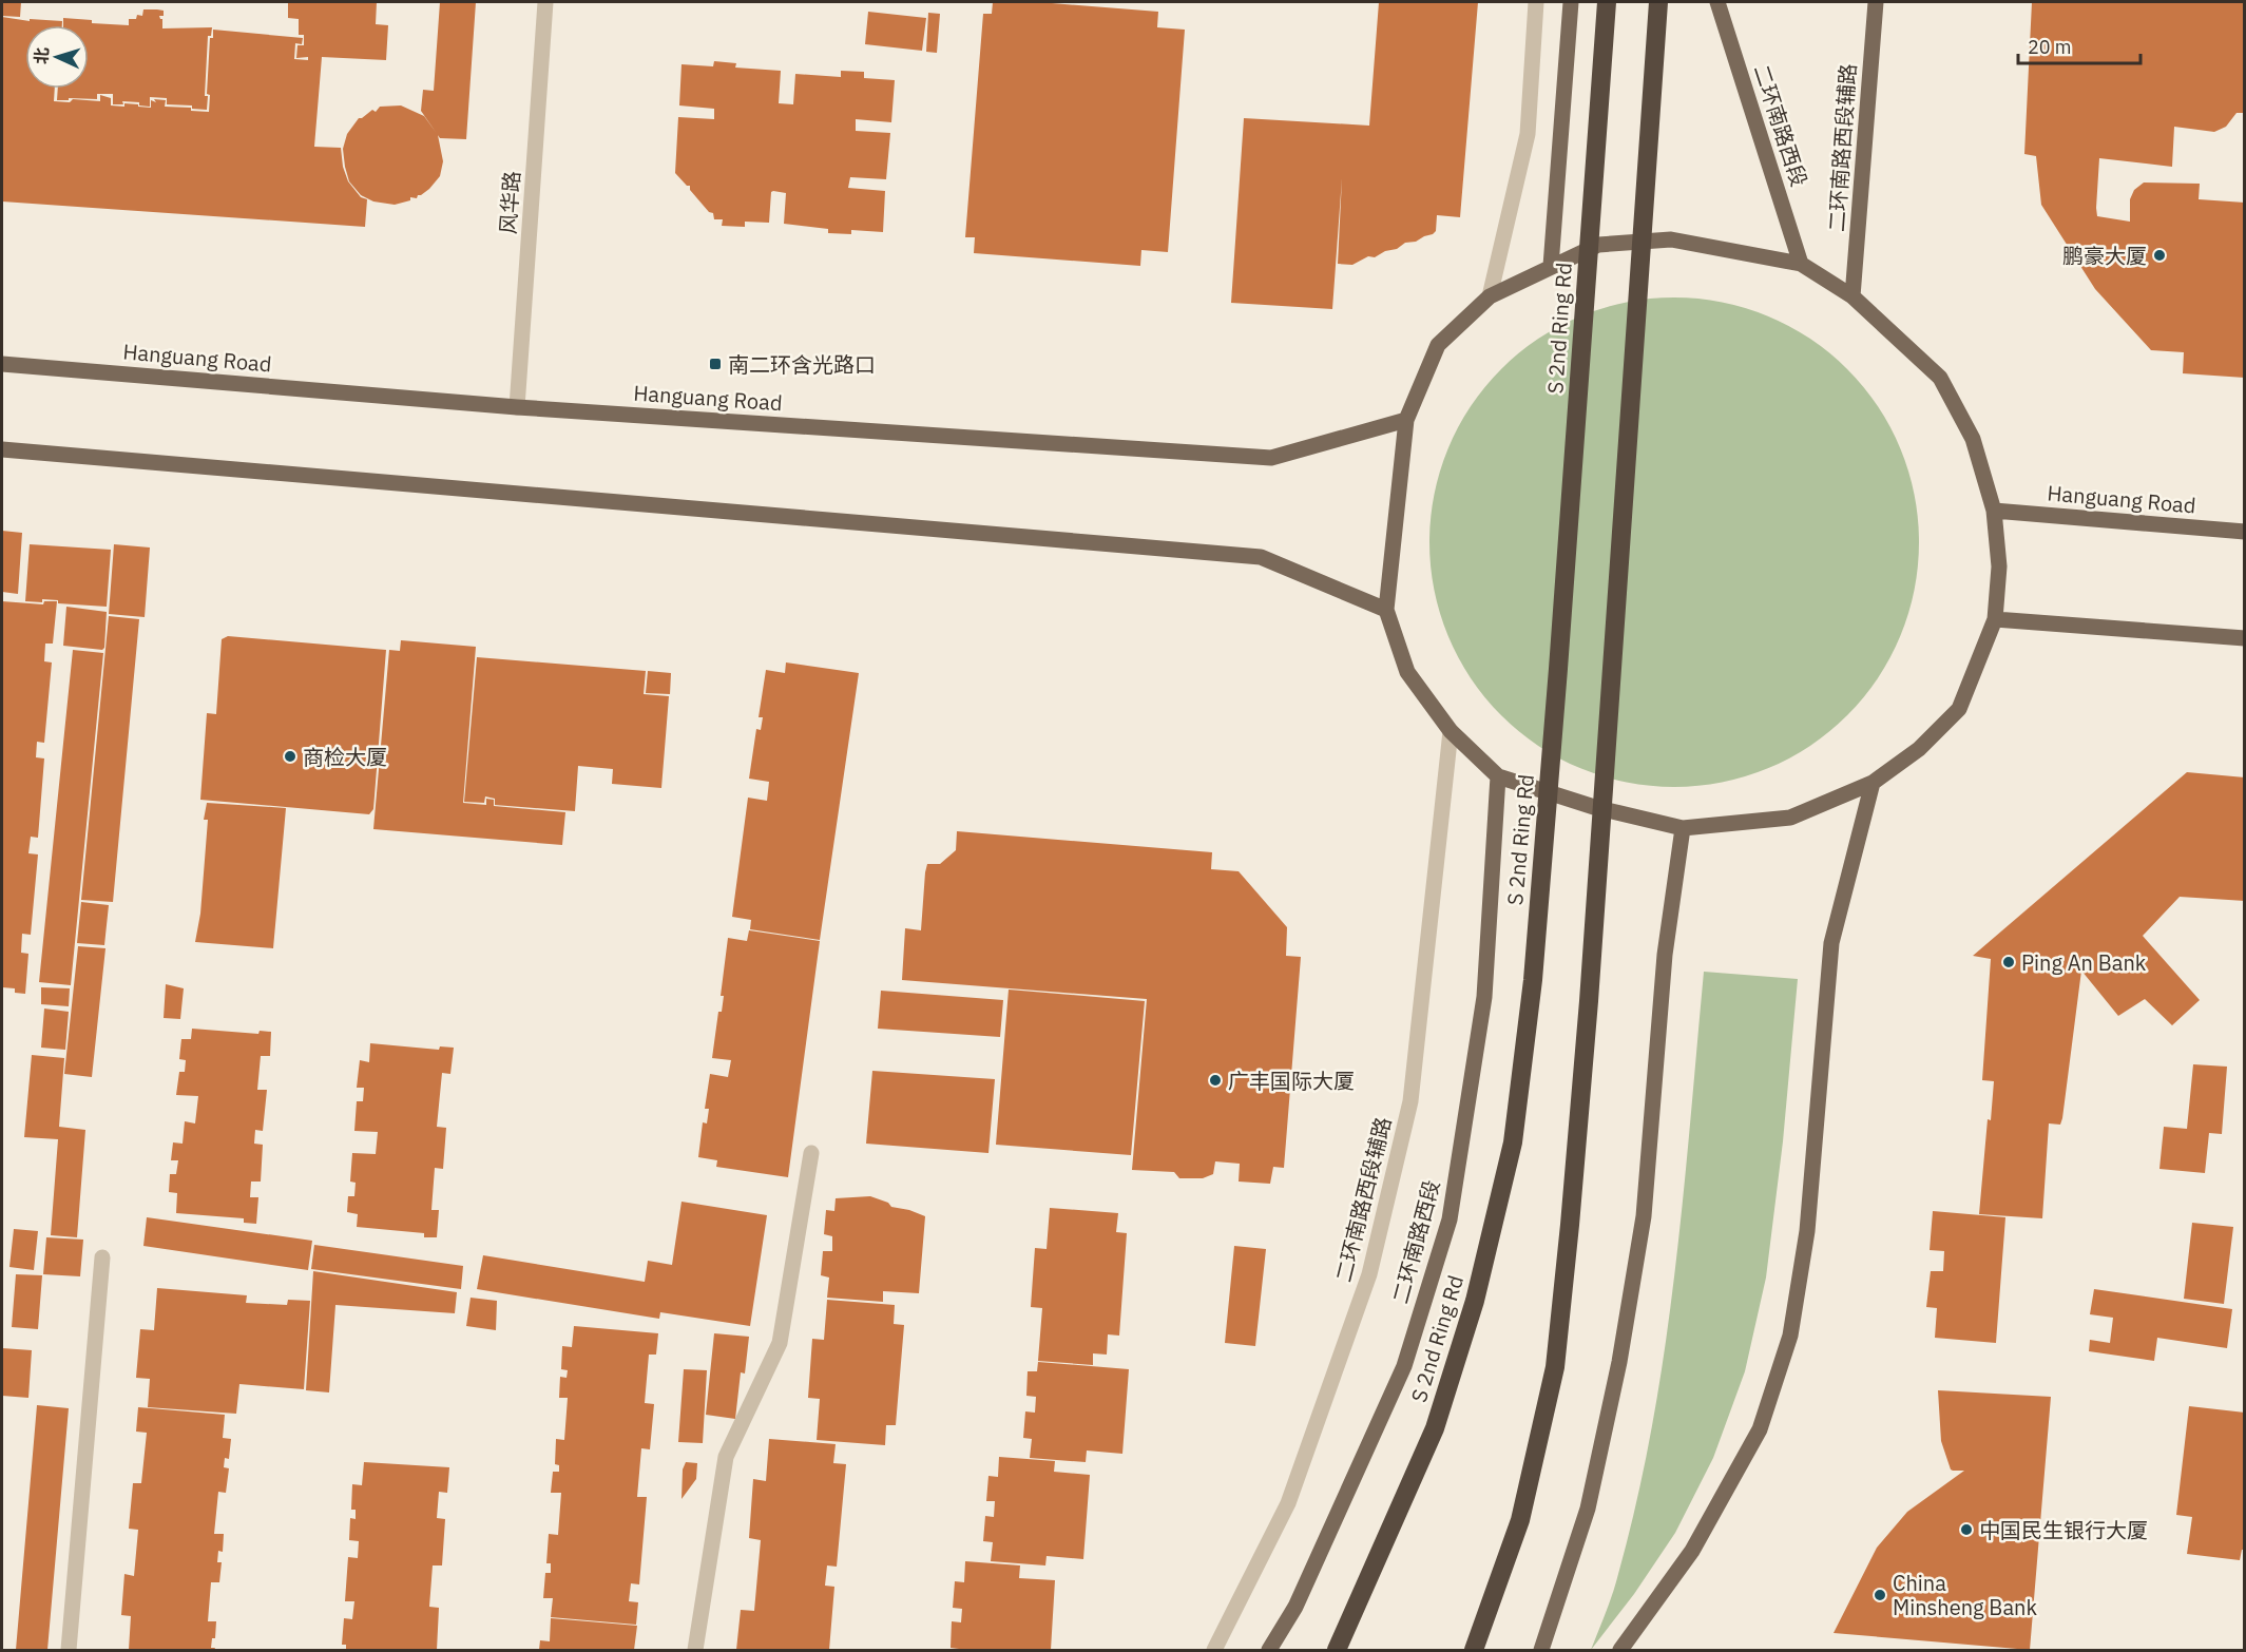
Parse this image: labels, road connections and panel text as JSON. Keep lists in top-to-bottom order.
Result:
{
  "streets": {
    "highway": ["S 2nd Ring Rd"],
    "main road": ["二环南路西段", "二环南路西段辅路", "Hanguang Road"],
    "street": ["风华路"]
  },
  "crossings": [
    ["风华路", "Hanguang Road"]
  ],
  "places": {
    "other": [
      "鹏豪大厦",
      "商检大厦",
      "Ping An Bank",
      "广丰国际大厦",
      "中国民生银行大厦",
      "China Minsheng Bank"
    ],
    "transit": ["南二环含光路口"]
  },
  "scale_bar": "20 m",
  "north": "left"
}
